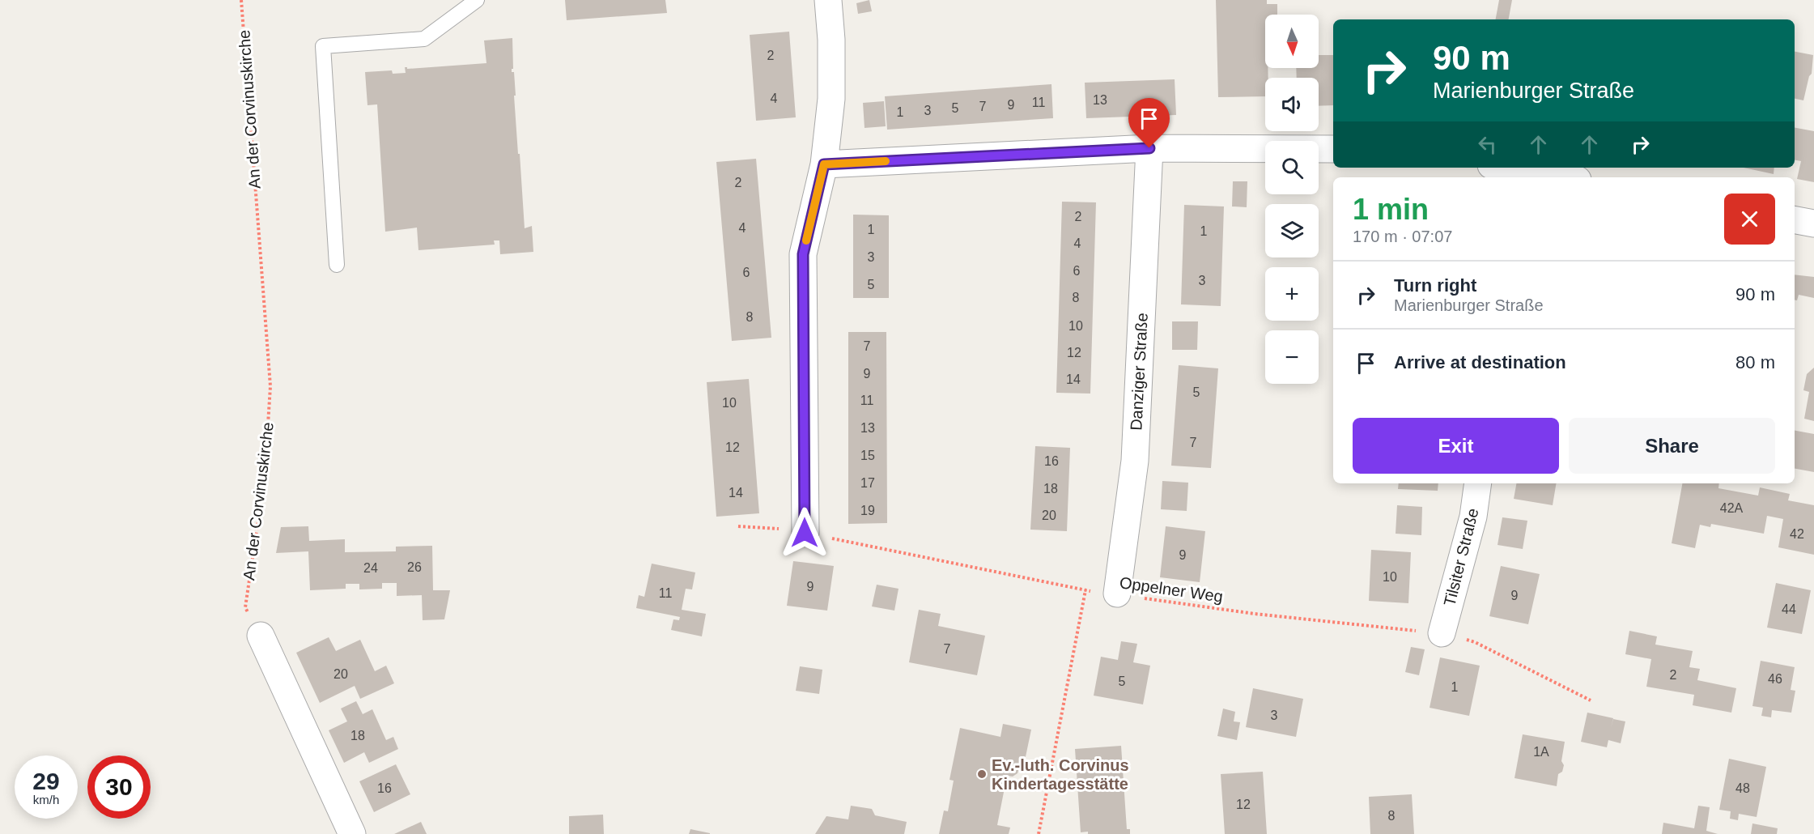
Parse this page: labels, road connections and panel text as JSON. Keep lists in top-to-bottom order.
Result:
{
  "streets": {
    "street": ["Danziger Straße", "Tilsiter Straße"],
    "path": ["An der Corvinuskirche", "Oppelner Weg"]
  },
  "crossings": [
    ["Danziger Straße", "Oppelner Weg"],
    ["Tilsiter Straße", "Oppelner Weg"]
  ],
  "places": ["Ev.-luth. Corvinus Kindertagesstätte"],
  "house_numbers": [
    "2",
    "4",
    "13",
    "11",
    "9",
    "7",
    "5",
    "3",
    "1",
    "2",
    "2",
    "4",
    "1",
    "1",
    "4",
    "3",
    "6",
    "6",
    "3",
    "5",
    "8",
    "8",
    "10",
    "7",
    "12",
    "9",
    "14",
    "5",
    "11",
    "10",
    "13",
    "7",
    "12",
    "15",
    "16",
    "17",
    "18",
    "14",
    "42A",
    "19",
    "20",
    "42",
    "9",
    "26",
    "24",
    "10",
    "9",
    "11",
    "9",
    "44",
    "7",
    "20",
    "2",
    "46",
    "5",
    "1",
    "3",
    "18",
    "1A",
    "16",
    "48",
    "12",
    "8"
  ],
  "north": "bottom",
  "page": {
    "map_buttons": ["+", "−"],
    "turn": ["90 m", "Marienburger Straße"],
    "heading": ["1 min", "170 m · 07:07"],
    "list": [
      {
        "name": "Turn right",
        "note": "Marienburger Straße",
        "value": "90 m"
      },
      {
        "name": "Arrive at destination",
        "value": "80 m"
      }
    ],
    "buttons": ["Exit", "Share"],
    "speed": "29 km/h",
    "limit": "30"
  }
}
